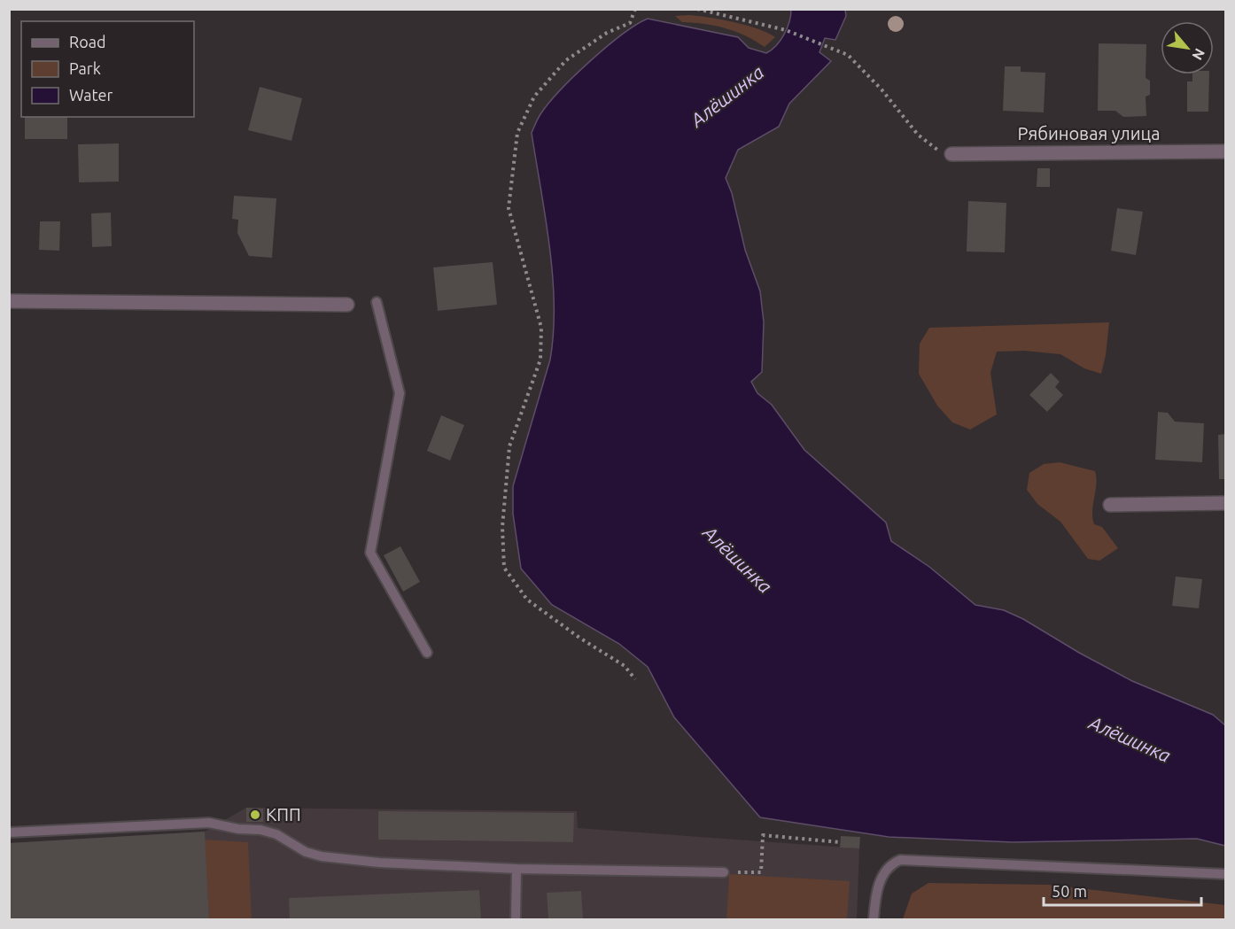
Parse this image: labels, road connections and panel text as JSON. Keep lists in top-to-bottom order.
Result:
{
  "streets": {
    "street": ["Рябиновая улица"]
  },
  "water": ["Алёшинка"],
  "places": ["КПП"],
  "legend": ["Road", "Park", "Water"],
  "scale_bar": "50 m",
  "north": "bottom right"
}
